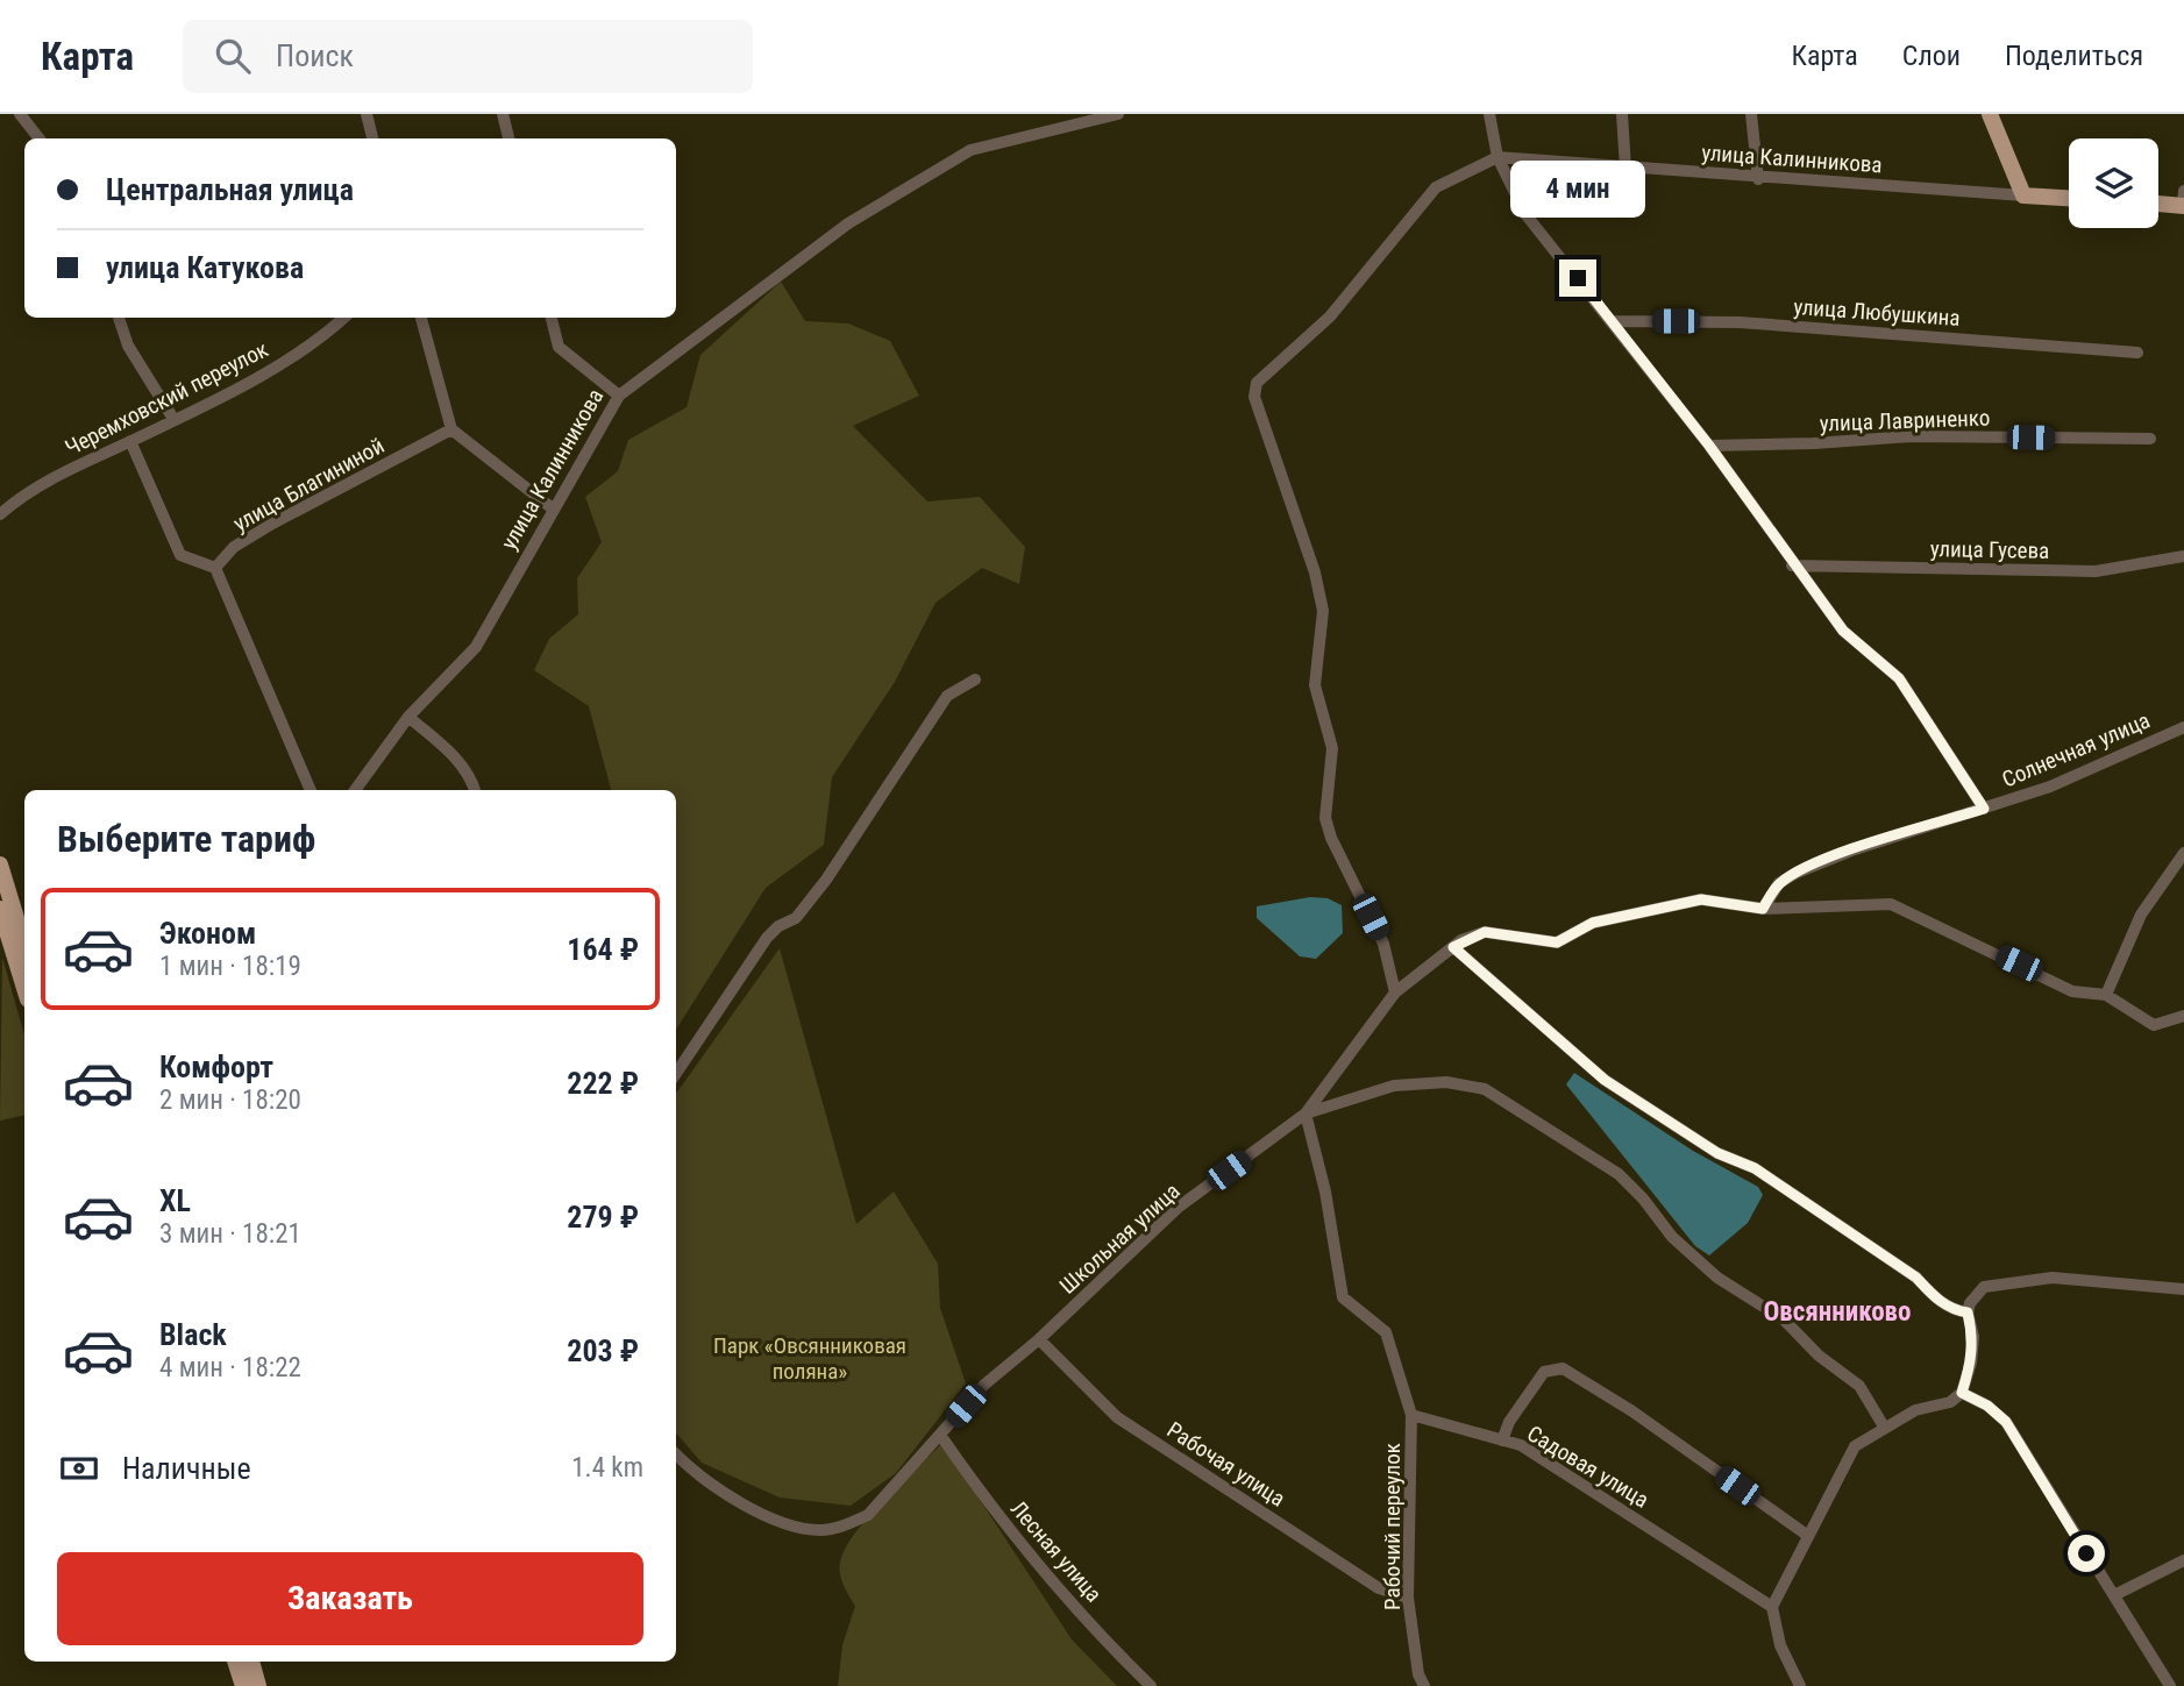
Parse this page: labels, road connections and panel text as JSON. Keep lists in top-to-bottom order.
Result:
{
  "streets": {
    "main road": ["улица Калинникова"],
    "street": [
      "улица Любушкина",
      "Черемховский переулок",
      "улица Лавриненко",
      "улица Благининой",
      "улица Гусева",
      "Солнечная улица",
      "Школьная улица",
      "Рабочая улица",
      "Садовая улица",
      "Рабочий переулок",
      "Лесная улица"
    ]
  },
  "crossings": [
    ["Солнечная улица", "Школьная улица"],
    ["Школьная улица", "Рабочая улица"],
    ["Школьная улица", "Лесная улица"],
    ["Рабочая улица", "Рабочий переулок"],
    ["Садовая улица", "Рабочий переулок"]
  ],
  "districts": ["Овсянниково"],
  "parks": ["Парк «Овсянниковая поляна»"],
  "page": {
    "header": "Карта",
    "search": "Поиск",
    "nav": ["Карта", "Слои", "Поделиться"],
    "banner": ["Центральная улица", "улица Катукова"],
    "bubble": "4 мин",
    "heading": "Выберите тариф",
    "list": [
      {
        "name": "Эконом",
        "note": "1 мин · 18:19",
        "value": "164 ₽"
      },
      {
        "name": "Комфорт",
        "note": "2 мин · 18:20",
        "value": "222 ₽"
      },
      {
        "name": "XL",
        "note": "3 мин · 18:21",
        "value": "279 ₽"
      },
      {
        "name": "Black",
        "note": "4 мин · 18:22",
        "value": "203 ₽"
      }
    ],
    "pay": ["Наличные", "1.4 km"],
    "buttons": "Заказать"
  }
}
